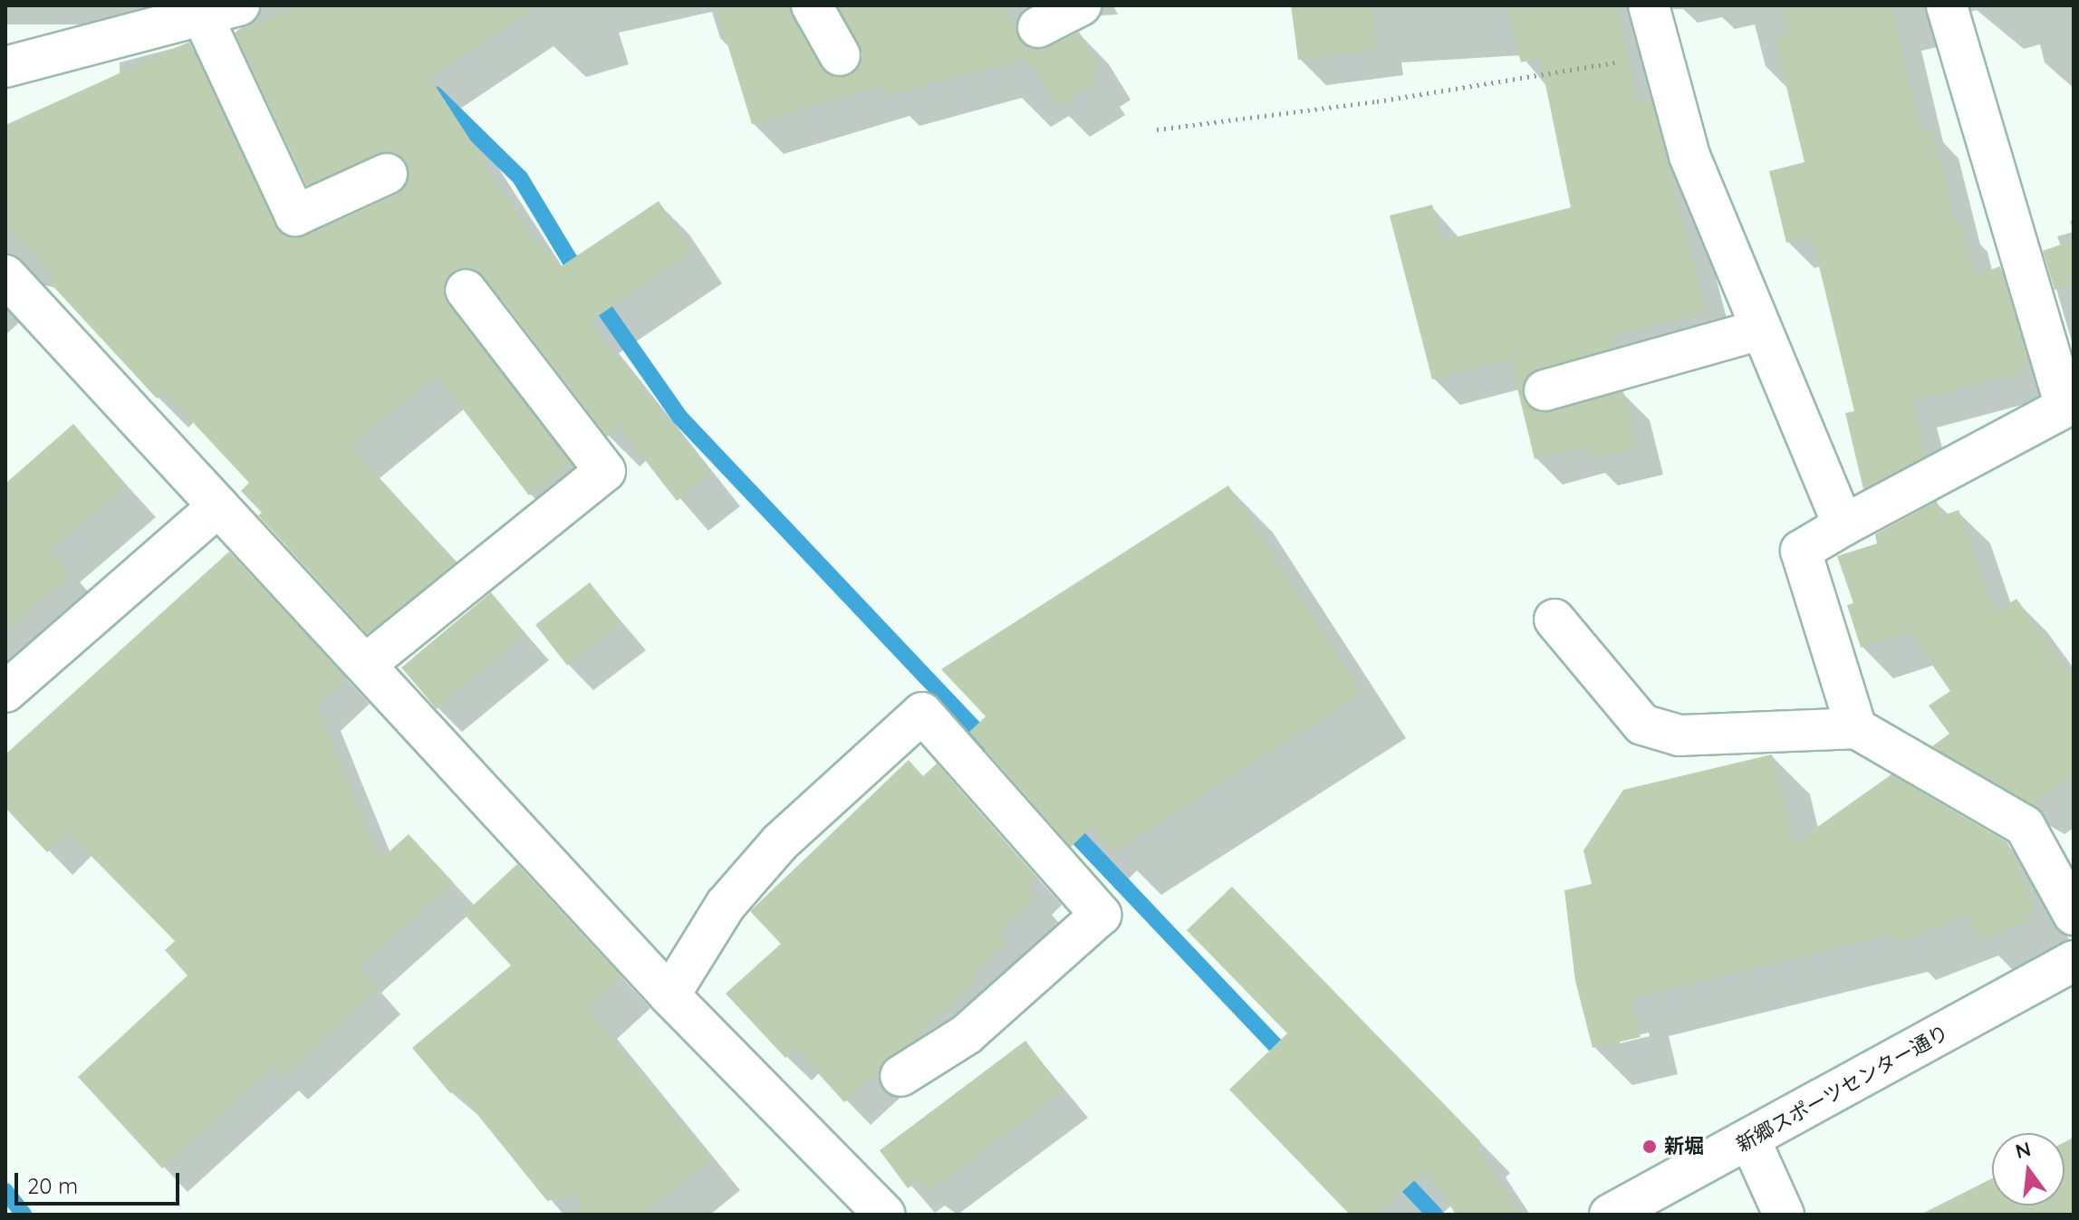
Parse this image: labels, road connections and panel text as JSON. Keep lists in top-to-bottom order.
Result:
{
  "streets": {
    "street": ["新郷スポーツセンター通り"]
  },
  "places": ["新堀"],
  "scale_bar": "20 m",
  "north": "top"
}
